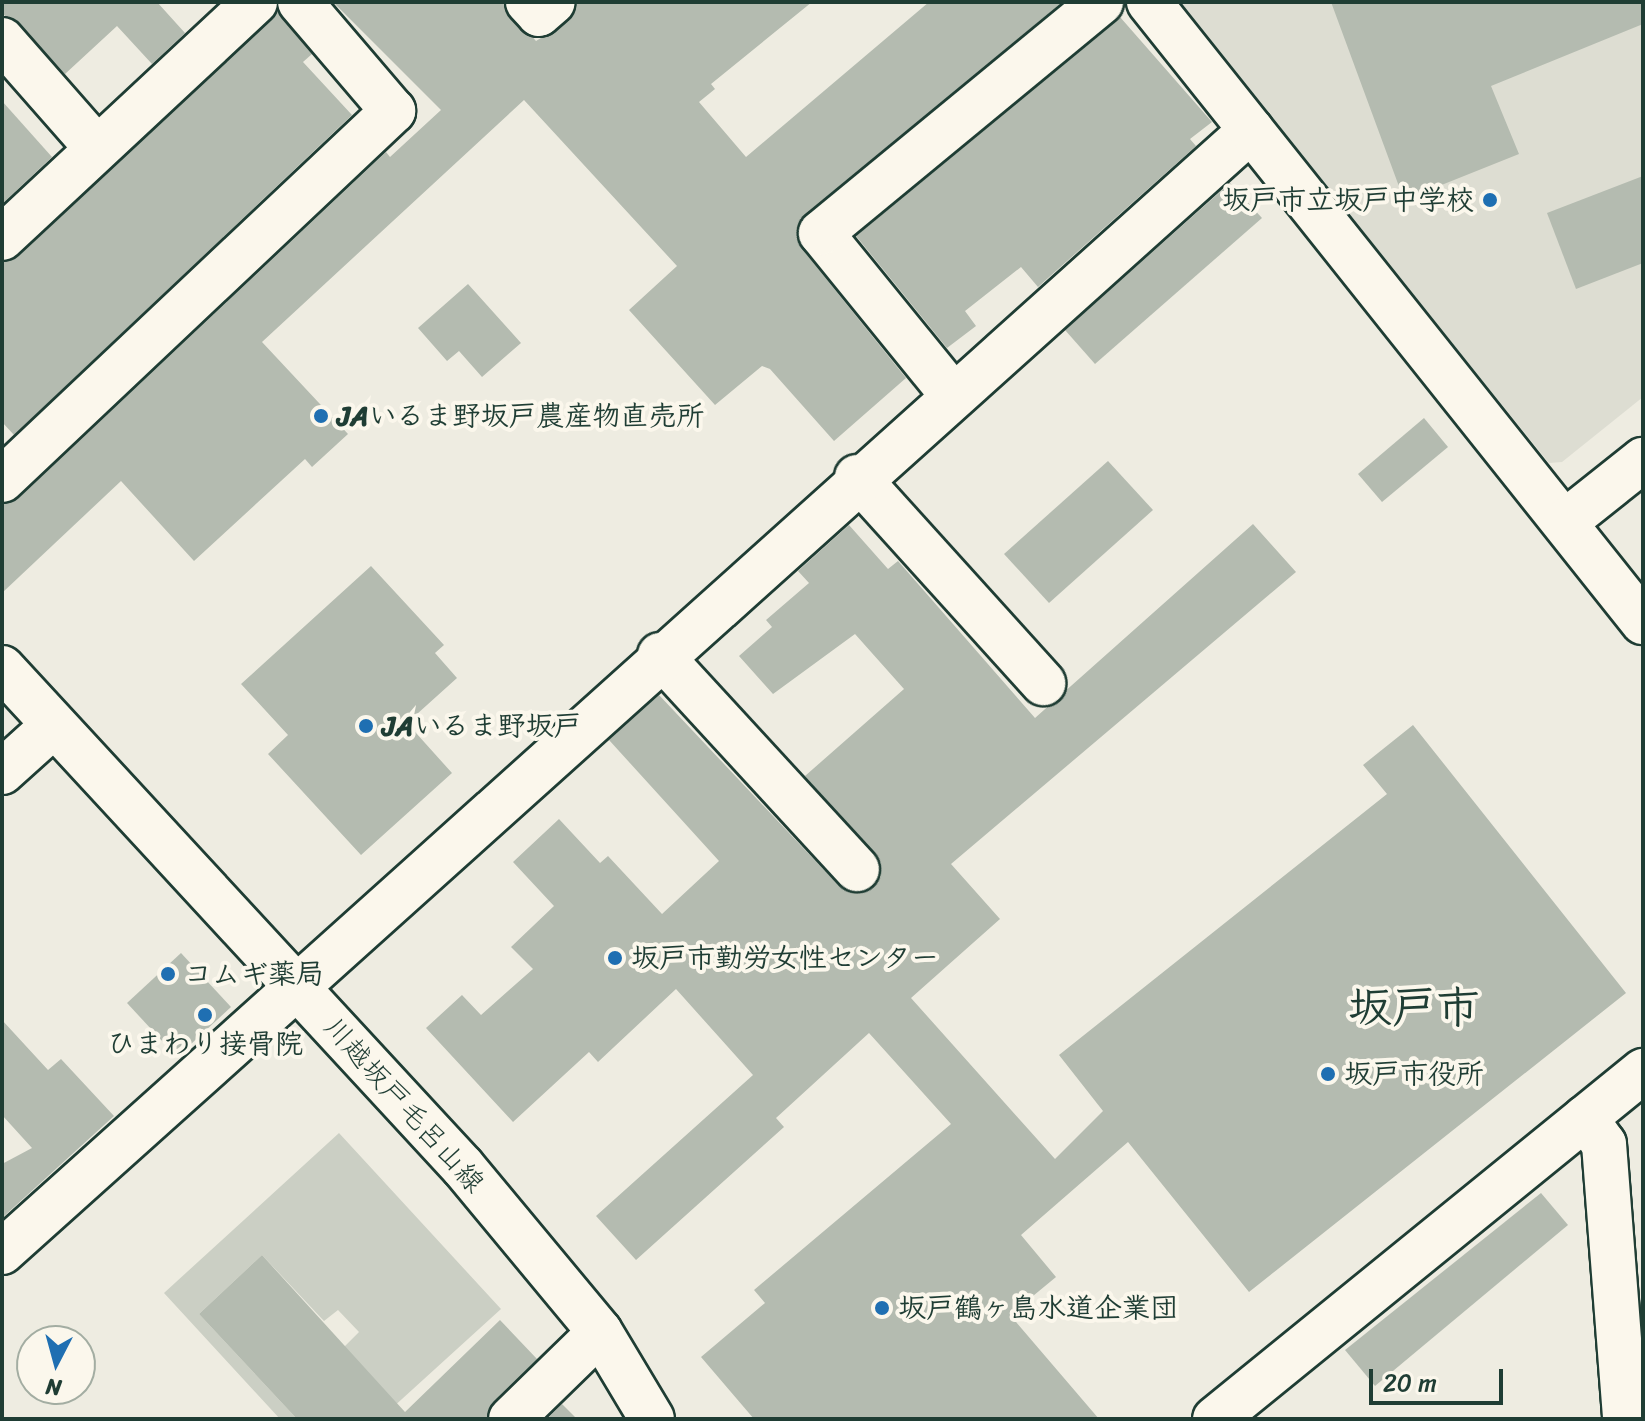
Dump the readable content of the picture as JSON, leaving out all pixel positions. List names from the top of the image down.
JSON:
{
  "streets": {
    "street": ["川越坂戸毛呂山線"]
  },
  "districts": ["坂戸市"],
  "places": [
    "坂戸市立坂戸中学校",
    "JAいるま野坂戸農産物直売所",
    "JAいるま野坂戸",
    "坂戸市勤労女性センター",
    "コムギ薬局",
    "ひまわり接骨院",
    "坂戸市役所",
    "坂戸鶴ヶ島水道企業団"
  ],
  "scale_bar": "20 m",
  "north": "bottom"
}
